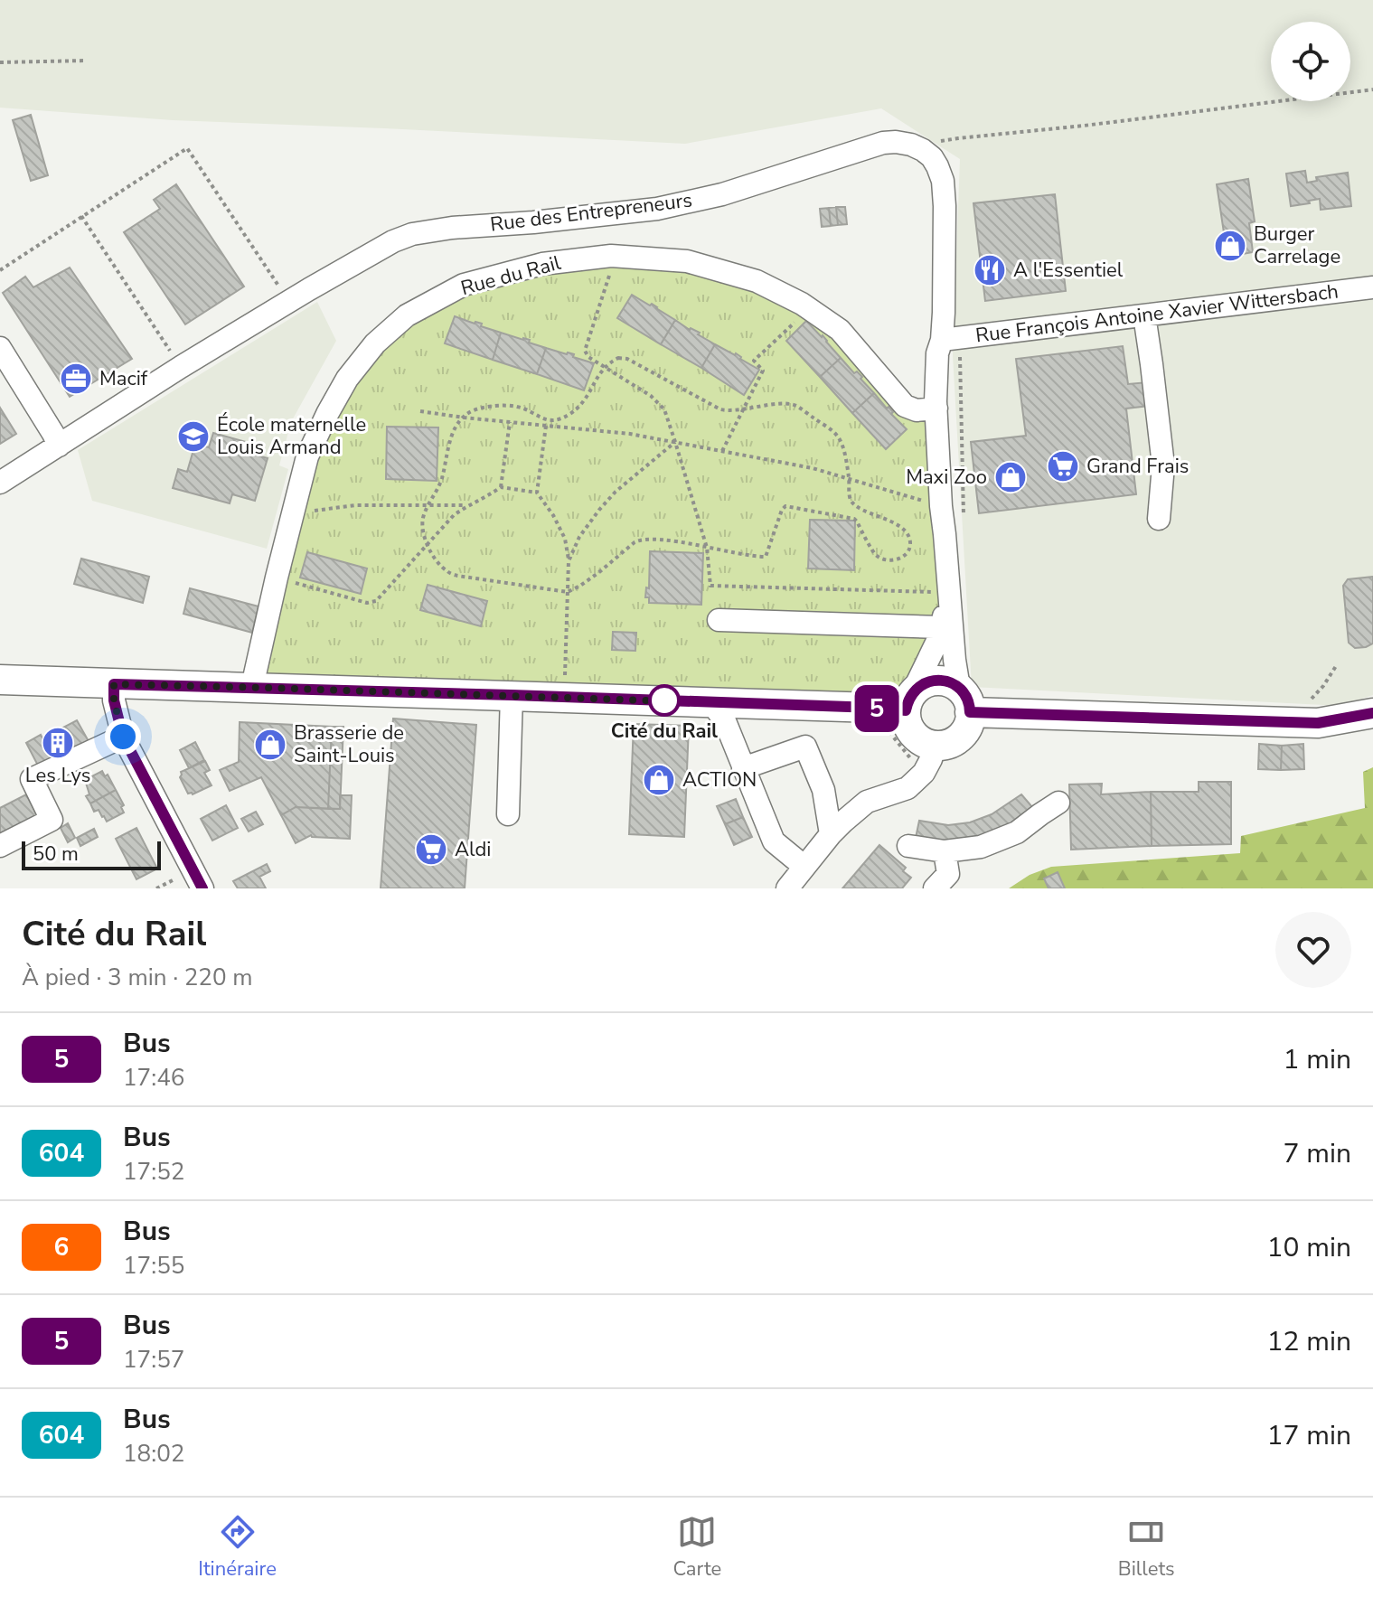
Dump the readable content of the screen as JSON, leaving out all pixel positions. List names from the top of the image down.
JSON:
{
  "streets": {
    "street": ["Rue des Entrepreneurs", "Rue du Rail", "Rue François Antoine Xavier Wittersbach"]
  },
  "crossings": [
    ["Rue des Entrepreneurs", "Rue du Rail"],
    ["Rue des Entrepreneurs", "Rue François Antoine Xavier Wittersbach"]
  ],
  "places": {
    "shop": [
      "Burger Carrelage",
      "Maxi Zoo",
      "Brasserie de Saint-Louis",
      "ACTION"
    ],
    "restaurant": ["A l'Essentiel"],
    "office": ["Macif"],
    "school or university": ["École maternelle Louis Armand"],
    "supermarket": ["Grand Frais", "Aldi"],
    "other": ["Cité du Rail"],
    "building": ["Les Lys"]
  },
  "lines": ["bus line 5"],
  "scale_bar": "50 m",
  "page": {
    "on_map": "5",
    "scale": "50 m",
    "heading": ["Cité du Rail", "À pied · 3 min · 220 m"],
    "list": [
      {
        "mark": "5",
        "name": "Bus",
        "note": "17:46",
        "value": "1 min"
      },
      {
        "mark": "604",
        "name": "Bus",
        "note": "17:52",
        "value": "7 min"
      },
      {
        "mark": "6",
        "name": "Bus",
        "note": "17:55",
        "value": "10 min"
      },
      {
        "mark": "5",
        "name": "Bus",
        "note": "17:57",
        "value": "12 min"
      },
      {
        "mark": "604",
        "name": "Bus",
        "note": "18:02",
        "value": "17 min"
      }
    ],
    "tabs": ["Itinéraire", "Carte", "Billets"]
  }
}
